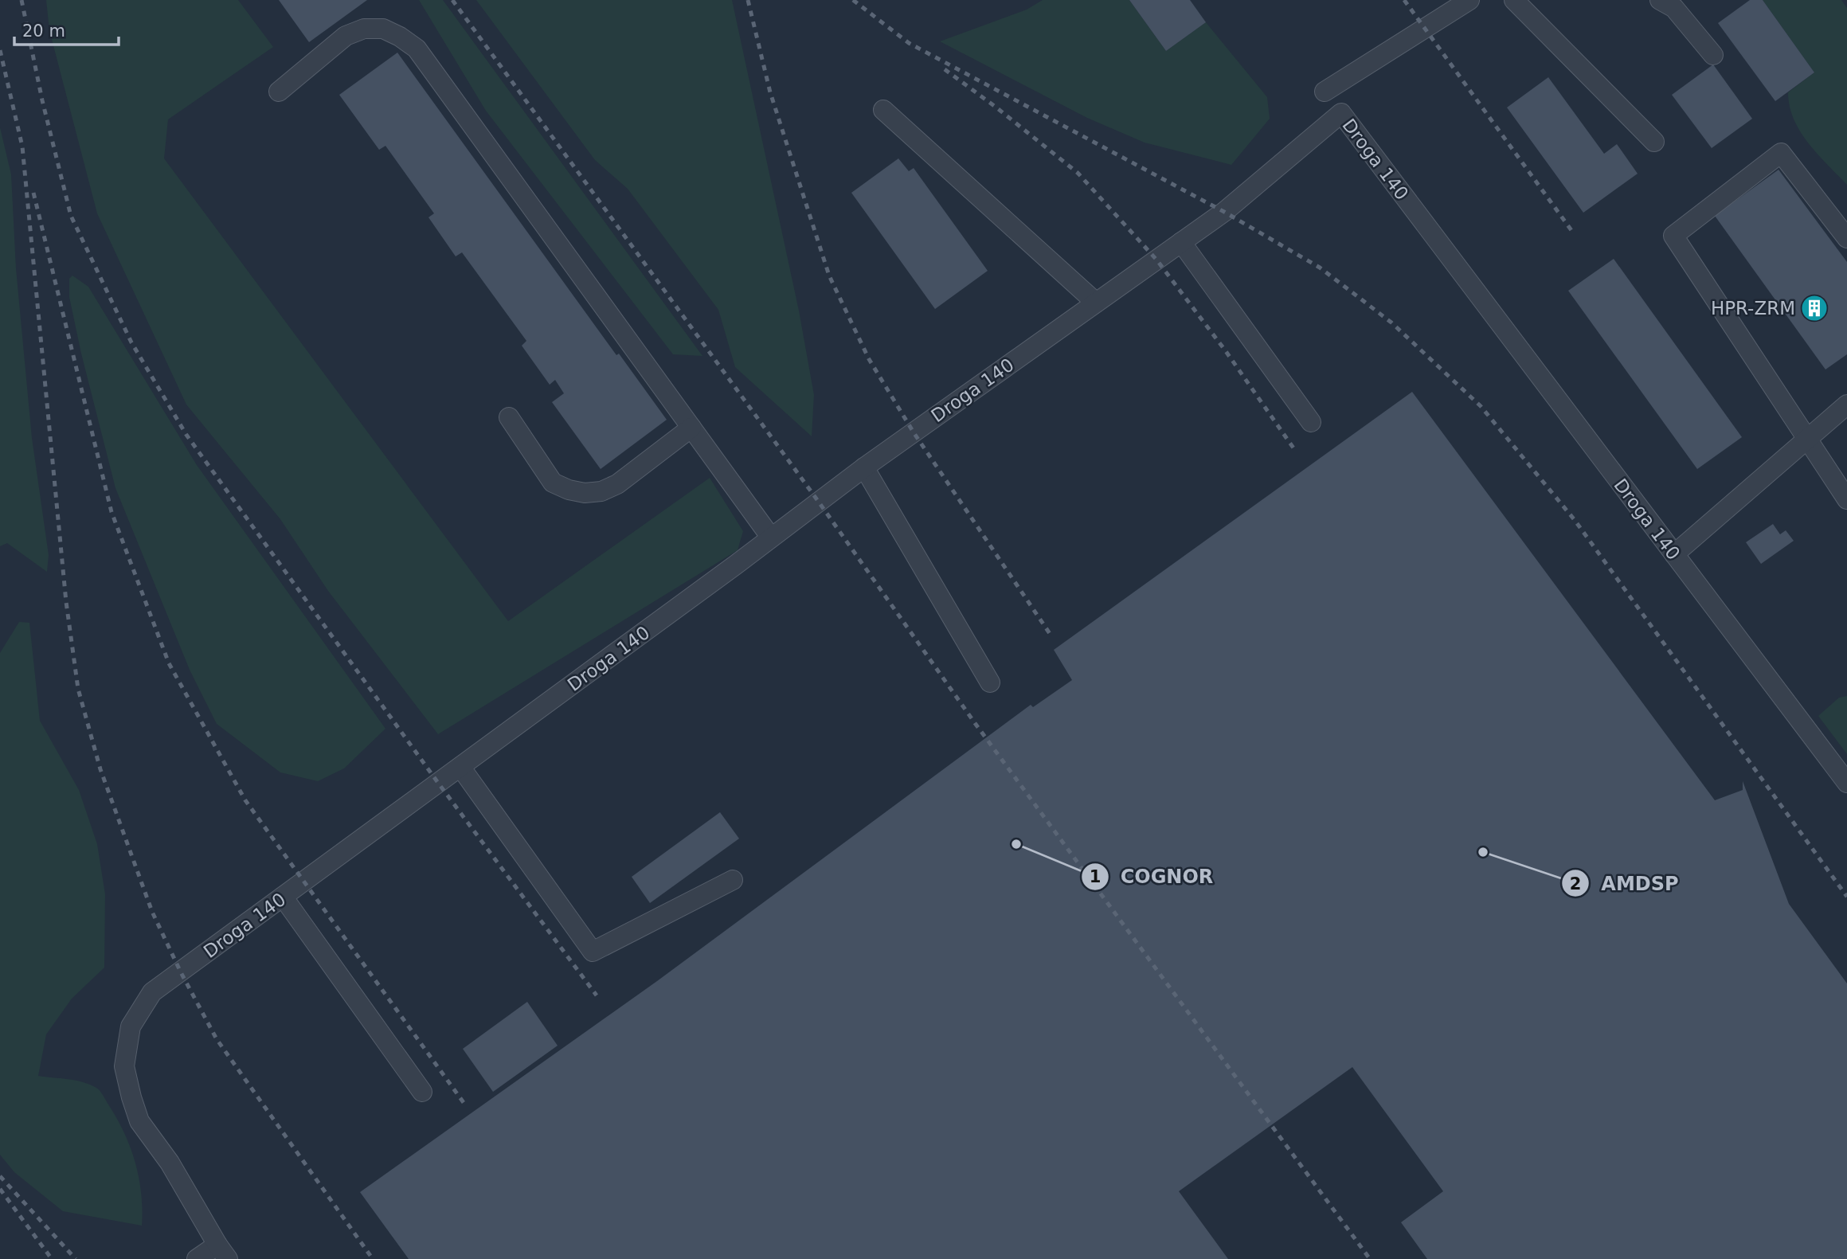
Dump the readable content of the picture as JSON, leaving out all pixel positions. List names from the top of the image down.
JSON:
{
  "streets": {
    "lane": ["Droga 140"]
  },
  "places": {
    "building": ["HPR-ZRM"],
    "other": ["COGNOR", "AMDSP"]
  },
  "scale_bar": "20 m"
}
